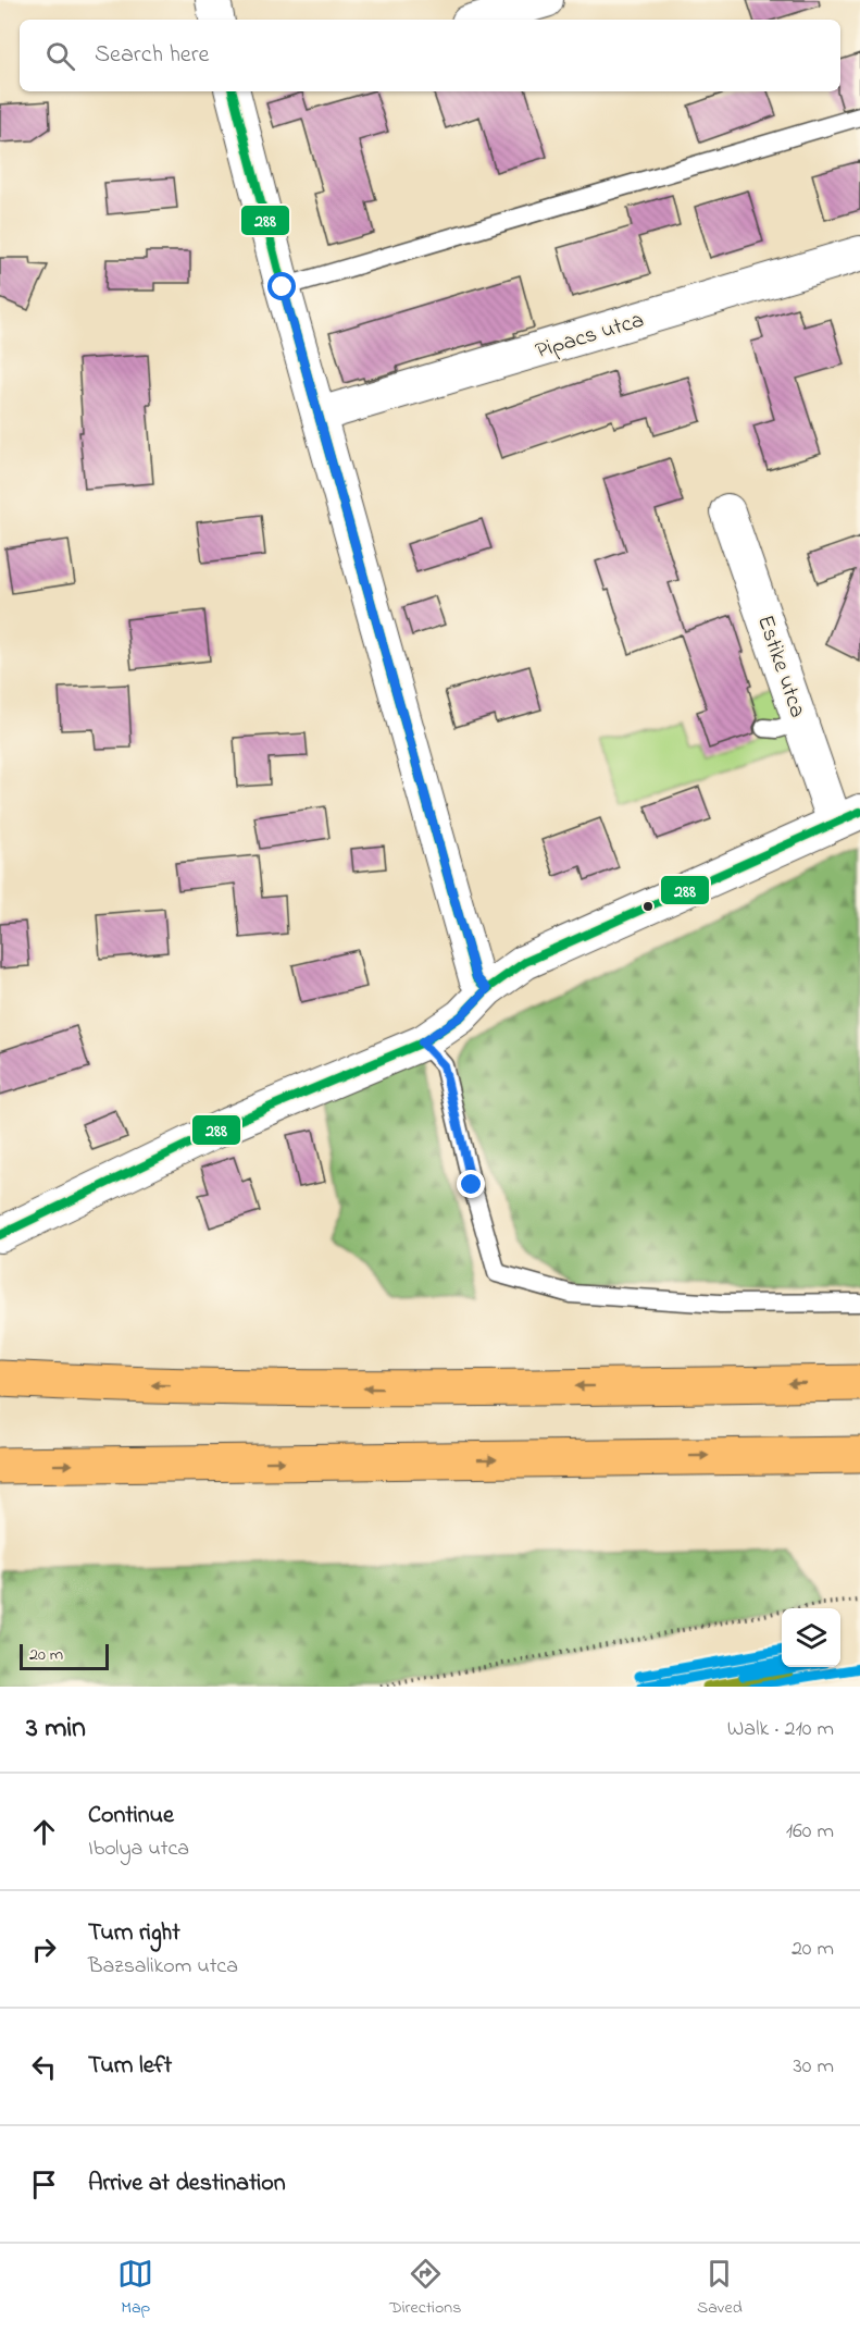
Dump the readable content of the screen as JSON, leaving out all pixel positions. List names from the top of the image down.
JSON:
{
  "streets": {
    "street": ["Pipacs utca", "Estike utca"]
  },
  "lines": ["transit line 288"],
  "scale_bar": "20 m",
  "page": {
    "search": "Search here",
    "scale": "20 m",
    "heading": ["3 min", "Walk · 210 m"],
    "list": [
      ["Continue", "Ibolya utca", "160 m"],
      ["Turn right", "Bazsalikom utca", "20 m"],
      ["Turn left", "30 m"],
      "Arrive at destination"
    ],
    "nav": ["Map", "Directions", "Saved"]
  }
}
